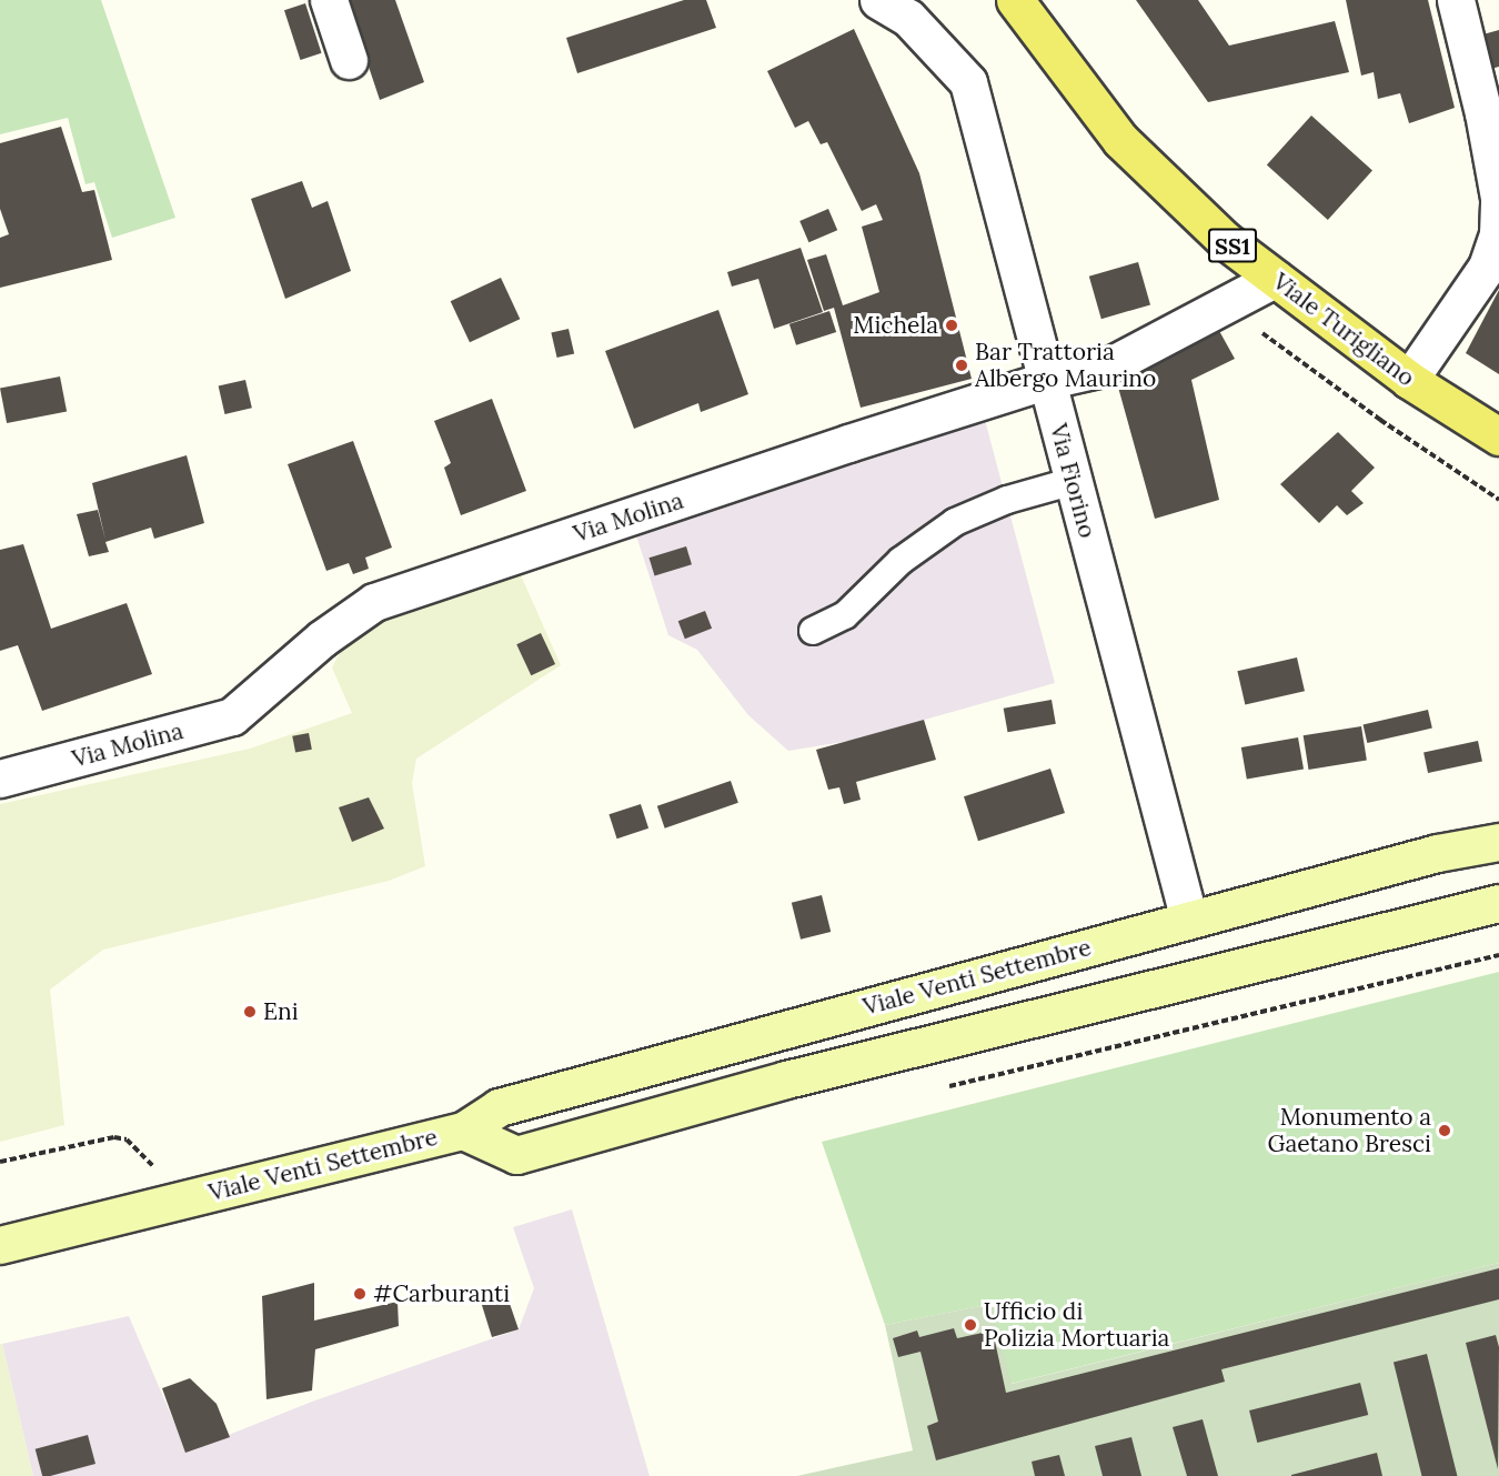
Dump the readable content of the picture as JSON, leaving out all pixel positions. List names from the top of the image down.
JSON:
{
  "streets": {
    "main road": ["SS1", "Viale Turigliano", "Viale Venti Settembre"],
    "street": ["Via Fiorino", "Via Molina"]
  },
  "crossings": [
    ["Viale Turigliano", "Via Molina"],
    ["Via Fiorino", "Via Molina"],
    ["Via Fiorino", "Viale Venti Settembre"]
  ],
  "places": [
    "Michela",
    "Bar Trattoria Albergo Maurino",
    "Eni",
    "Monumento a Gaetano Bresci",
    "#Carburanti",
    "Ufficio di Polizia Mortuaria"
  ]
}
